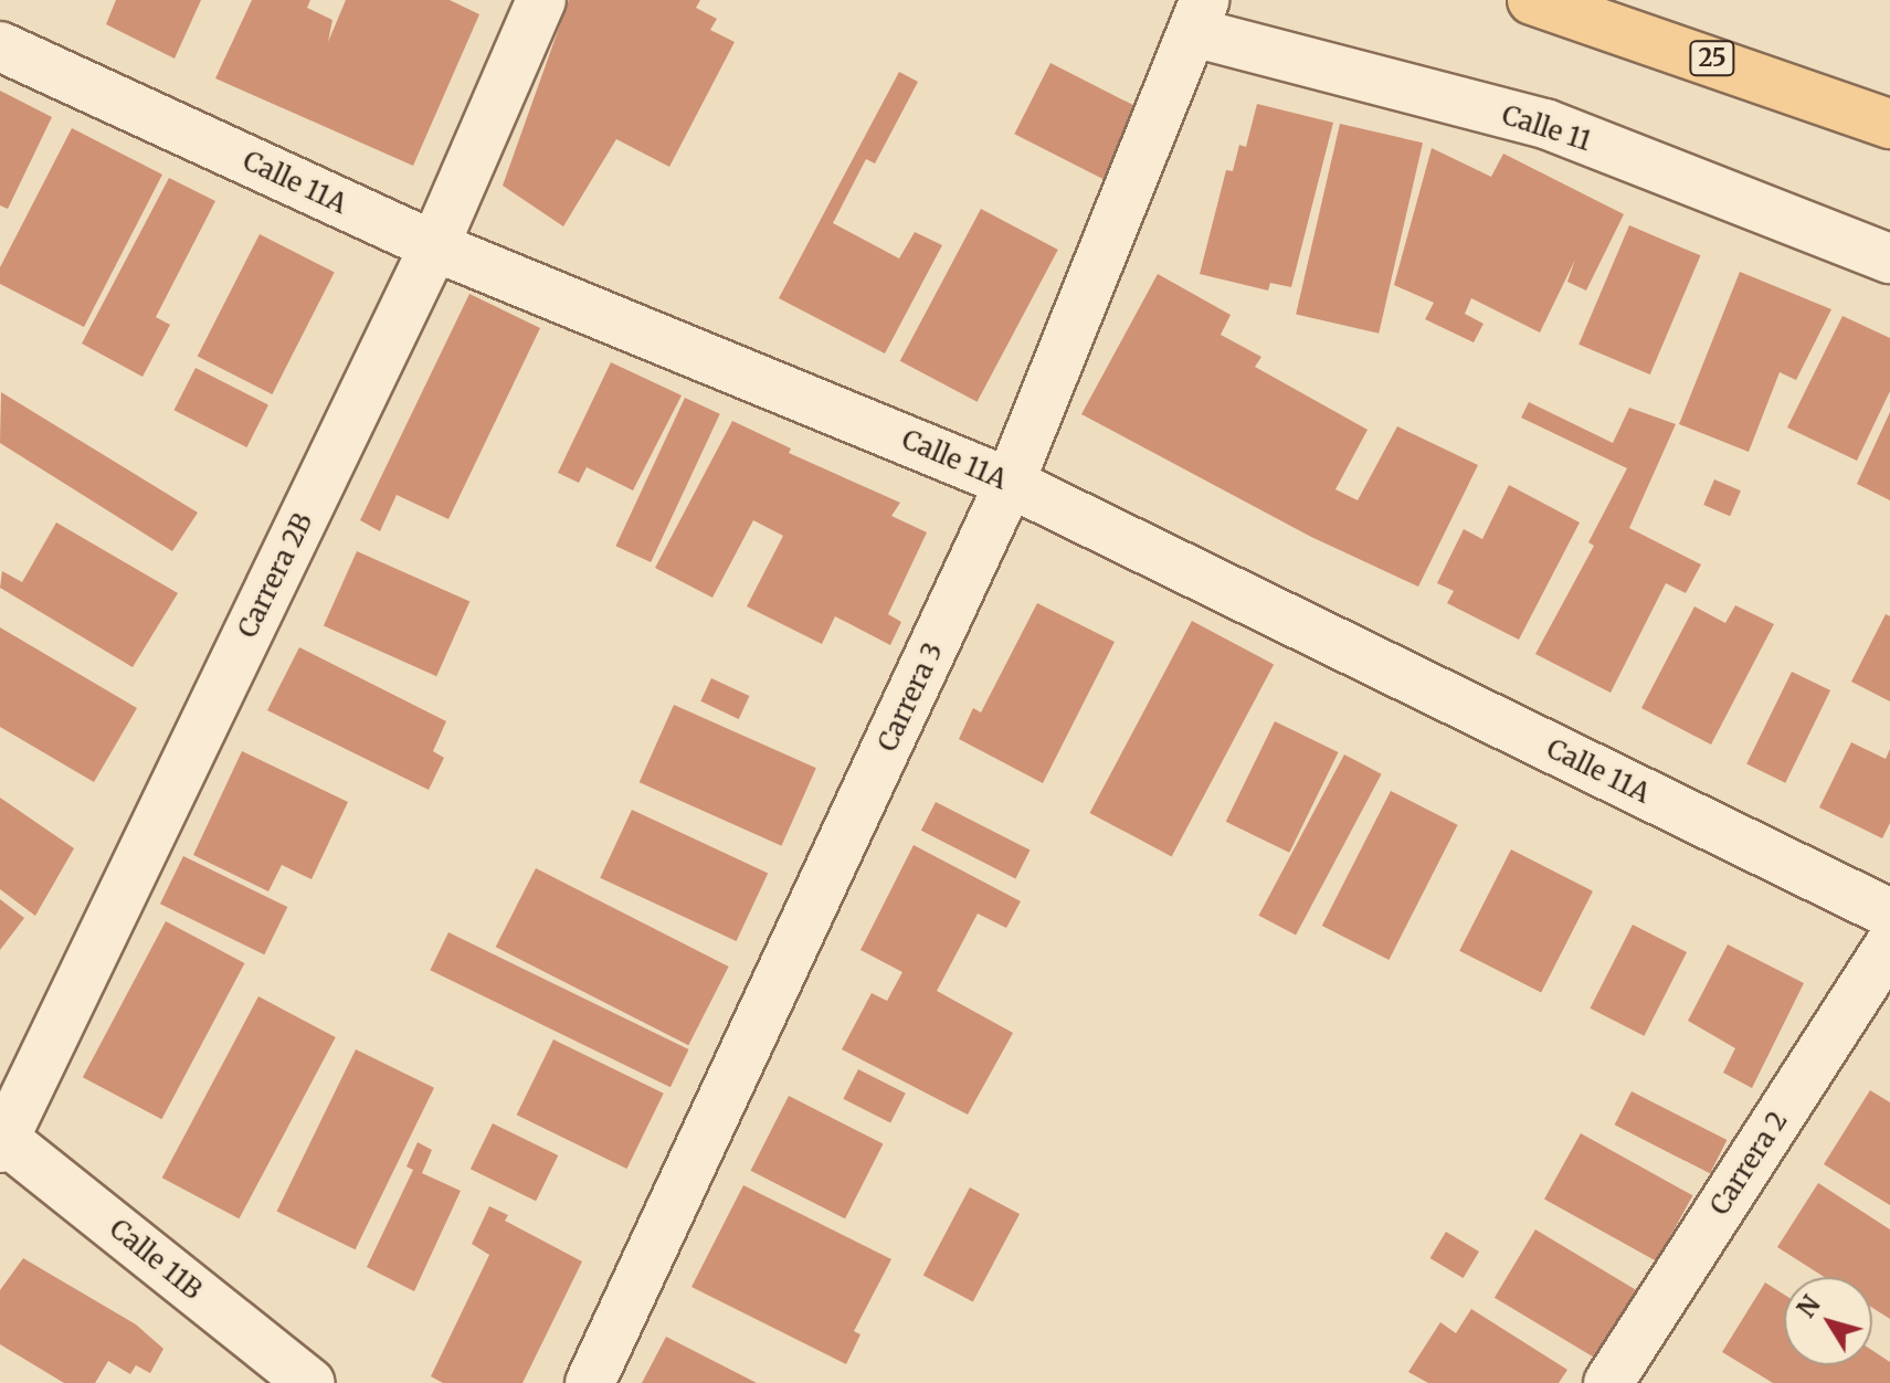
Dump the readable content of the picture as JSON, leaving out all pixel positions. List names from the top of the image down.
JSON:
{
  "streets": {
    "main road": ["25"],
    "street": [
      "Calle 11",
      "Calle 11A",
      "Carrera 2B",
      "Carrera 3",
      "Carrera 2",
      "Calle 11B"
    ]
  },
  "crossings": [
    ["Calle 11", "Carrera 3"],
    ["Calle 11A", "Carrera 2B"],
    ["Calle 11A", "Carrera 3"],
    ["Carrera 2B", "Calle 11B"]
  ],
  "north": "top left"
}
